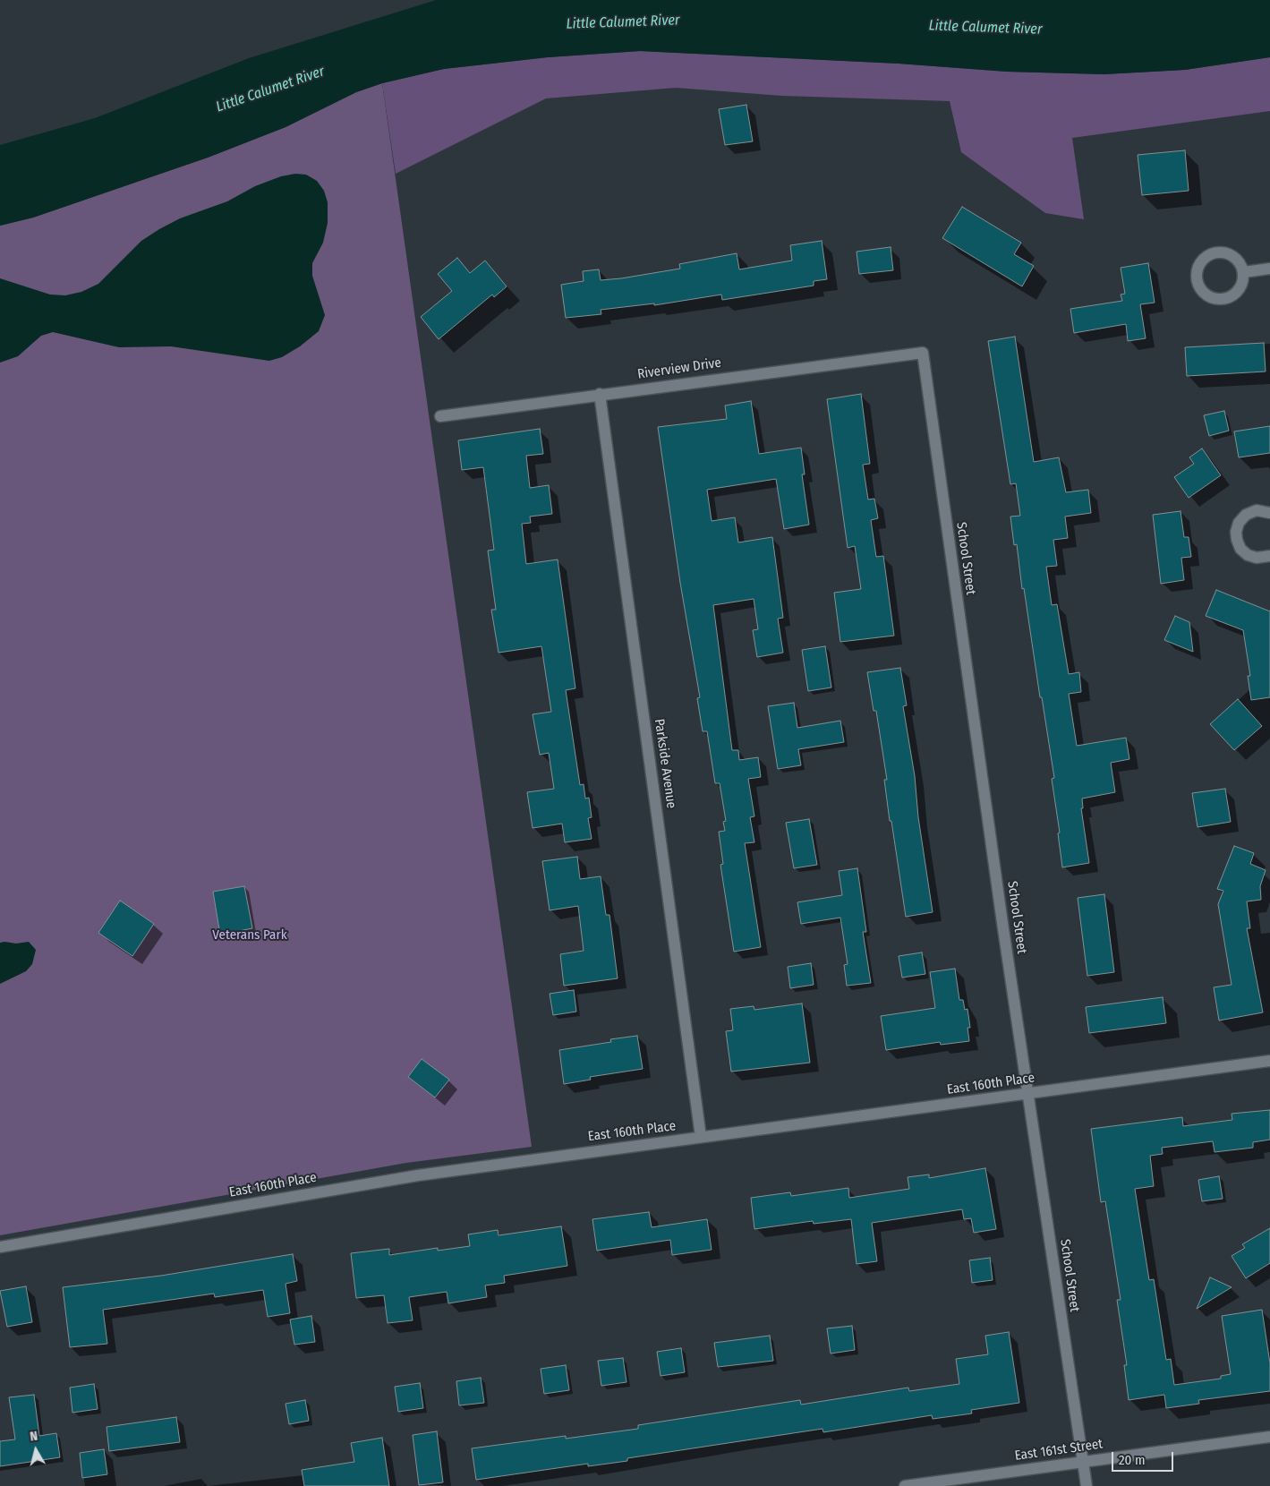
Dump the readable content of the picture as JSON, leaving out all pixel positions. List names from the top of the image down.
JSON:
{
  "streets": {
    "street": [
      "Riverview Drive",
      "School Street",
      "Parkside Avenue",
      "East 160th Place",
      "East 161st Street"
    ]
  },
  "crossings": [
    ["Riverview Drive", "School Street"],
    ["Riverview Drive", "Parkside Avenue"],
    ["School Street", "East 160th Place"],
    ["School Street", "East 161st Street"],
    ["Parkside Avenue", "East 160th Place"]
  ],
  "water": ["Little Calumet River"],
  "parks": ["Veterans Park"],
  "scale_bar": "20 m",
  "north": "top"
}
